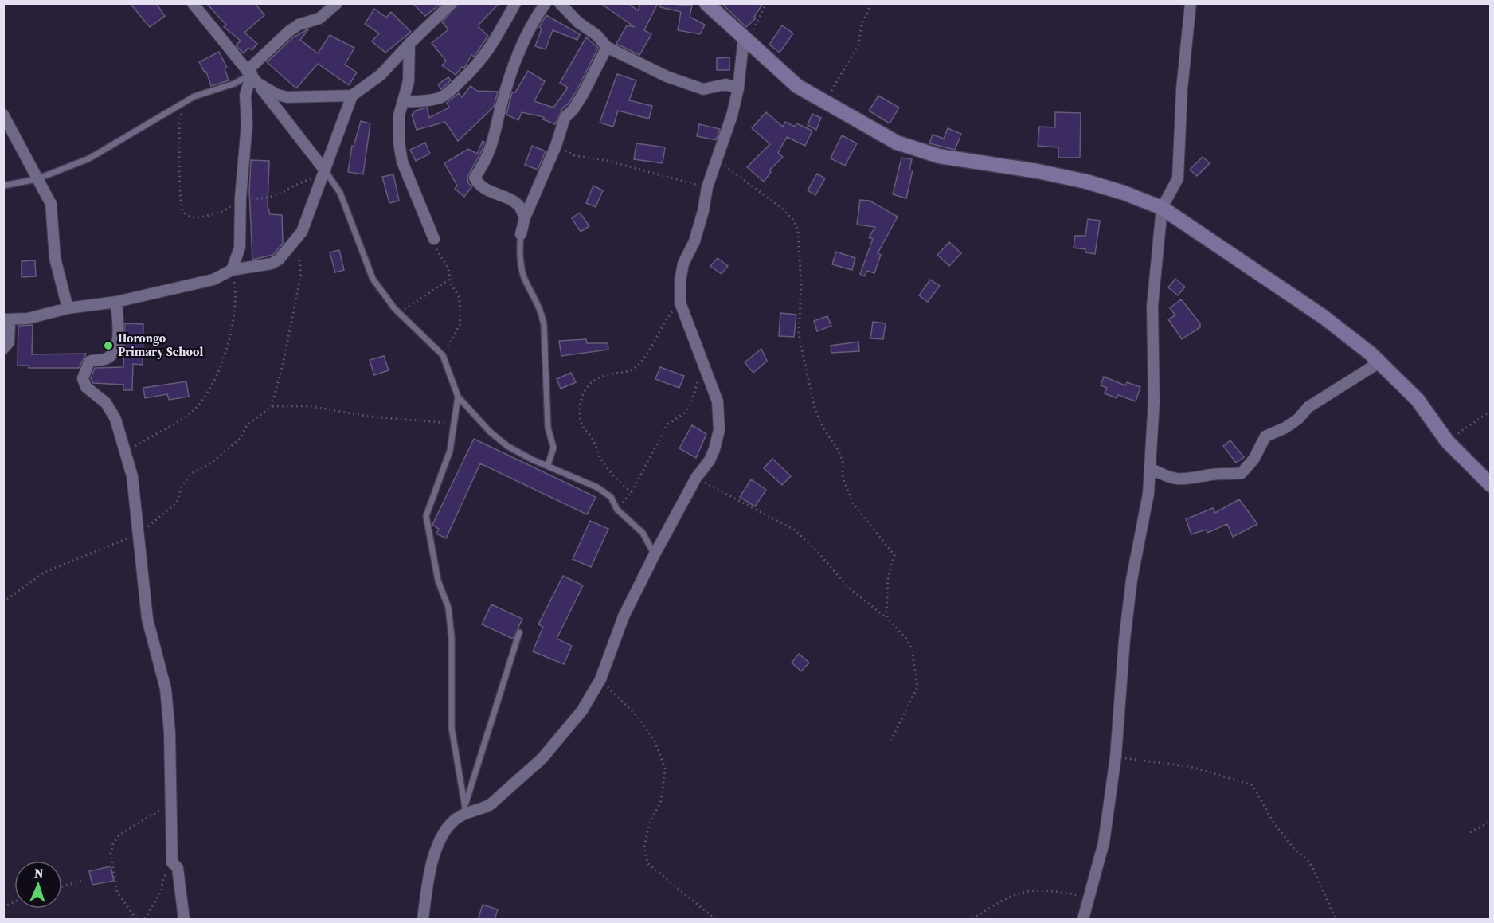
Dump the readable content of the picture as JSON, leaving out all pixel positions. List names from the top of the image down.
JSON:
{
  "places": ["Horongo Primary School"],
  "north": "top"
}
